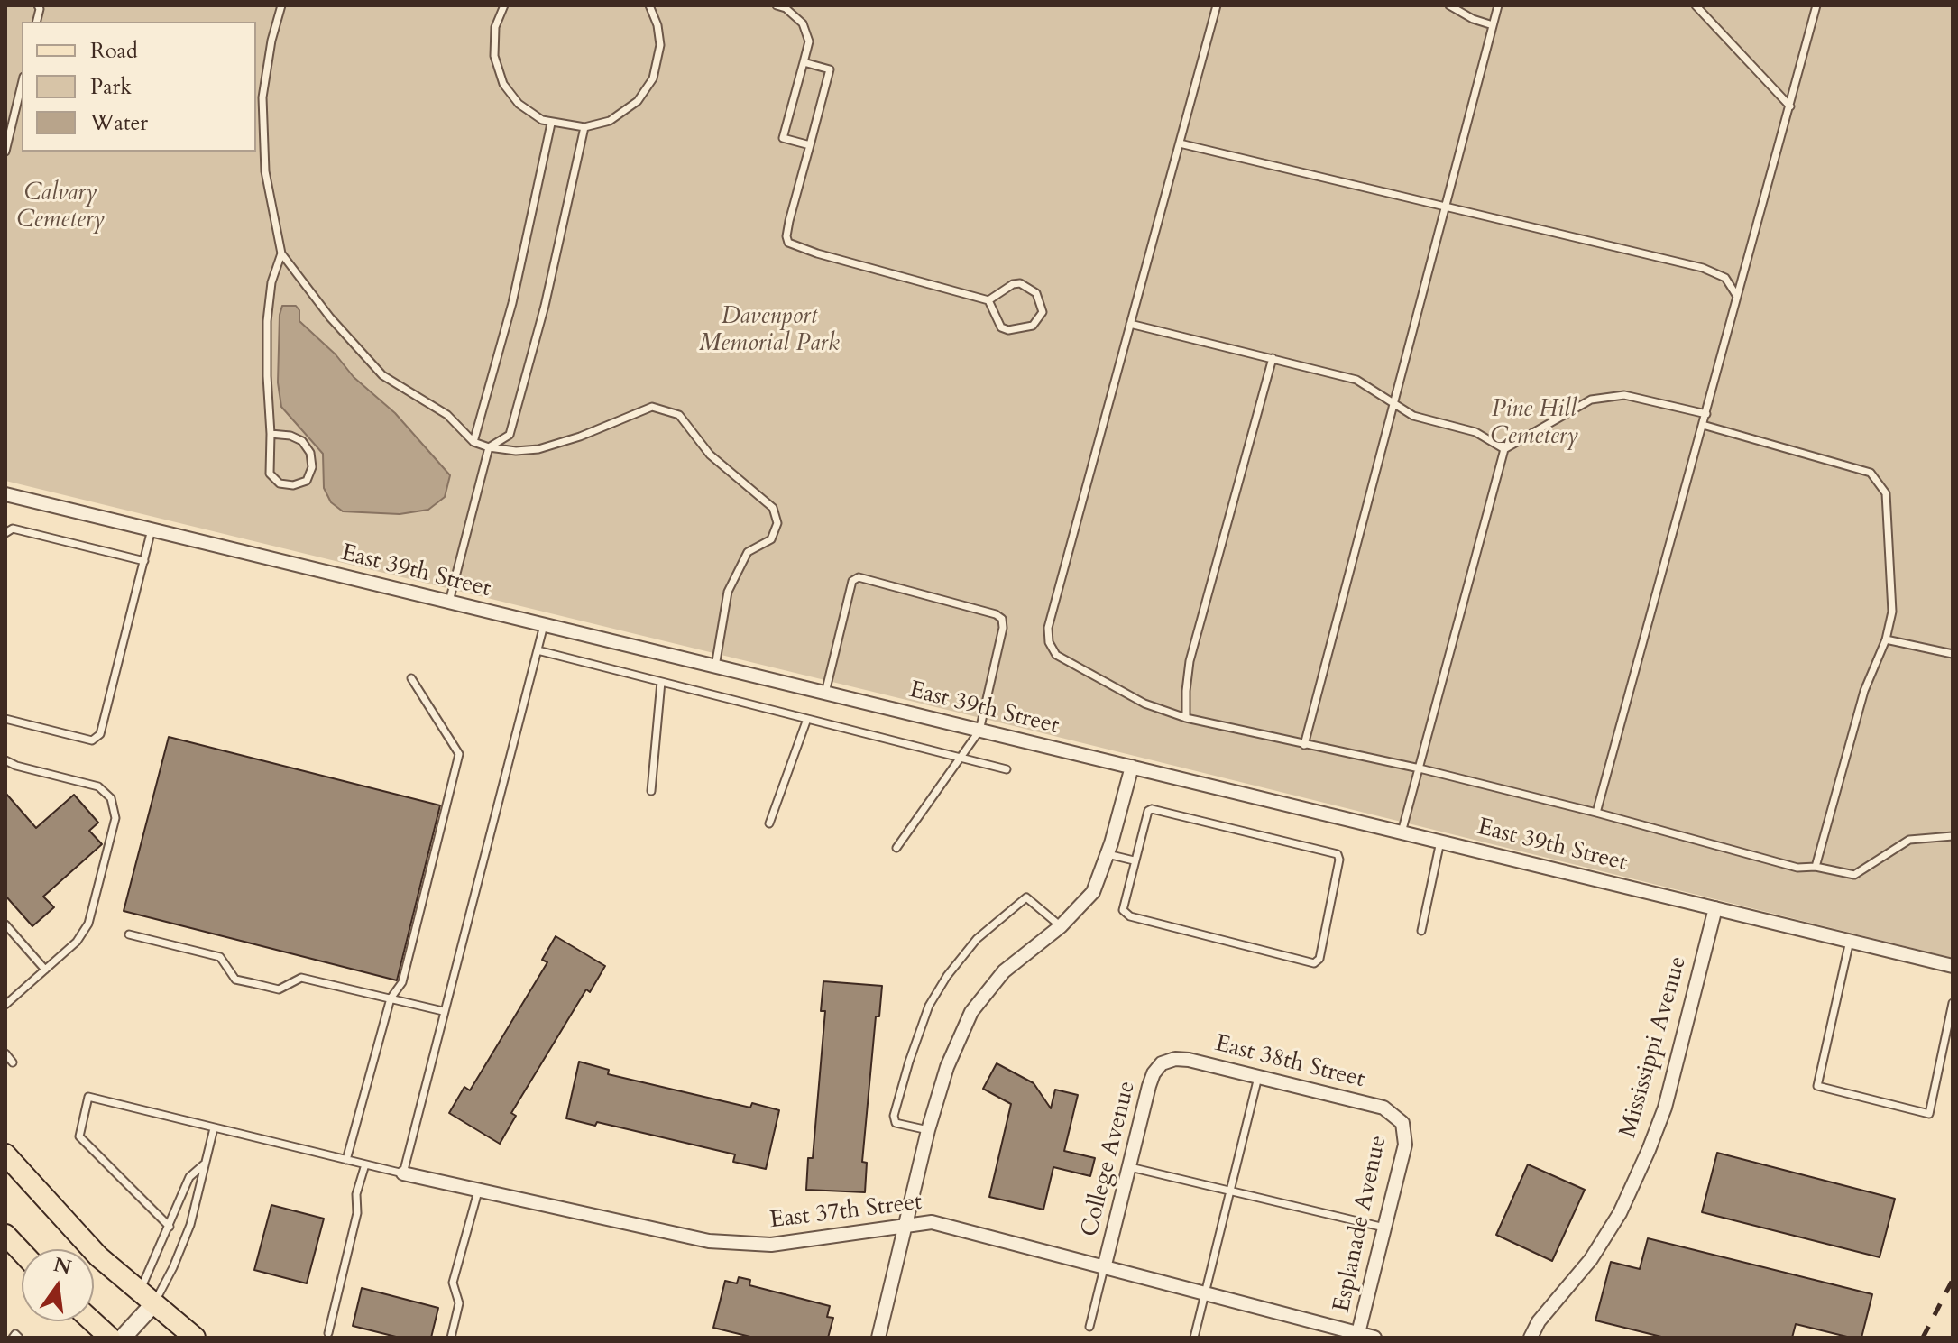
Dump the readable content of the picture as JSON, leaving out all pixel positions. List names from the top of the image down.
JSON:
{
  "streets": {
    "street": [
      "East 39th Street",
      "Mississippi Avenue",
      "East 38th Street",
      "College Avenue",
      "East 37th Street",
      "Esplanade Avenue"
    ]
  },
  "crossings": [
    ["East 39th Street", "Mississippi Avenue"],
    ["East 38th Street", "College Avenue"],
    ["East 38th Street", "Esplanade Avenue"],
    ["College Avenue", "East 37th Street"],
    ["East 37th Street", "Esplanade Avenue"]
  ],
  "parks": ["Calvary Cemetery", "Davenport Memorial Park", "Pine Hill Cemetery"],
  "legend": ["Road", "Park", "Water"],
  "north": "top"
}
